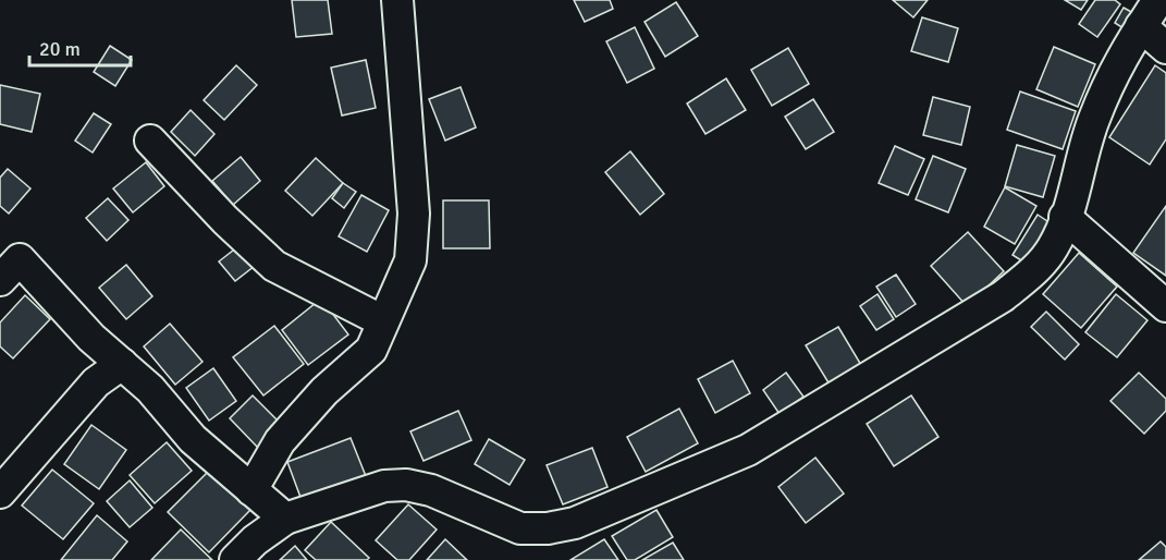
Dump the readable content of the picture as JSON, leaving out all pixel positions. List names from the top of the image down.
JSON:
{
  "scale_bar": "20 m"
}
